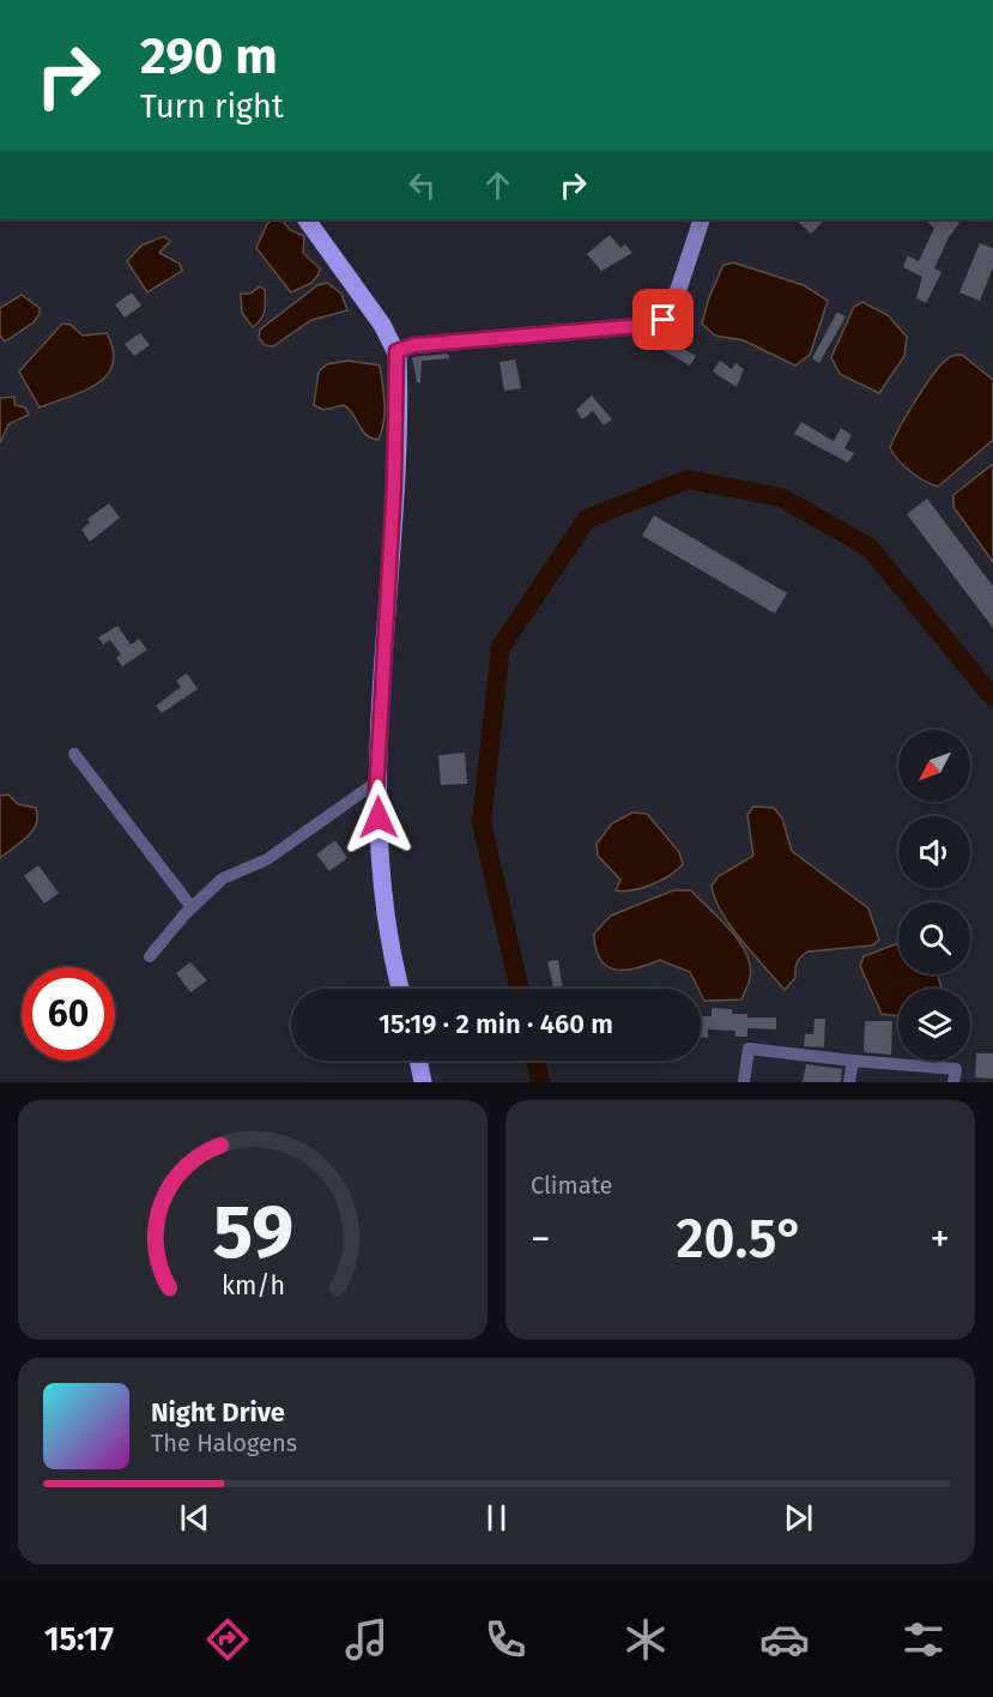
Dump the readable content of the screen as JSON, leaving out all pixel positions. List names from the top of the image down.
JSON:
{
  "north": "bottom left",
  "page": {
    "turn": ["290 m", "Turn right"],
    "limit": "60",
    "trip": "15:19 · 2 min · 460 m",
    "tile": "Climate",
    "heat": ["−", "20.5°", "+"],
    "song": ["Night Drive", "The Halogens"],
    "tabs": "15:17",
    "gauge": ["59", "km/h"]
  }
}
